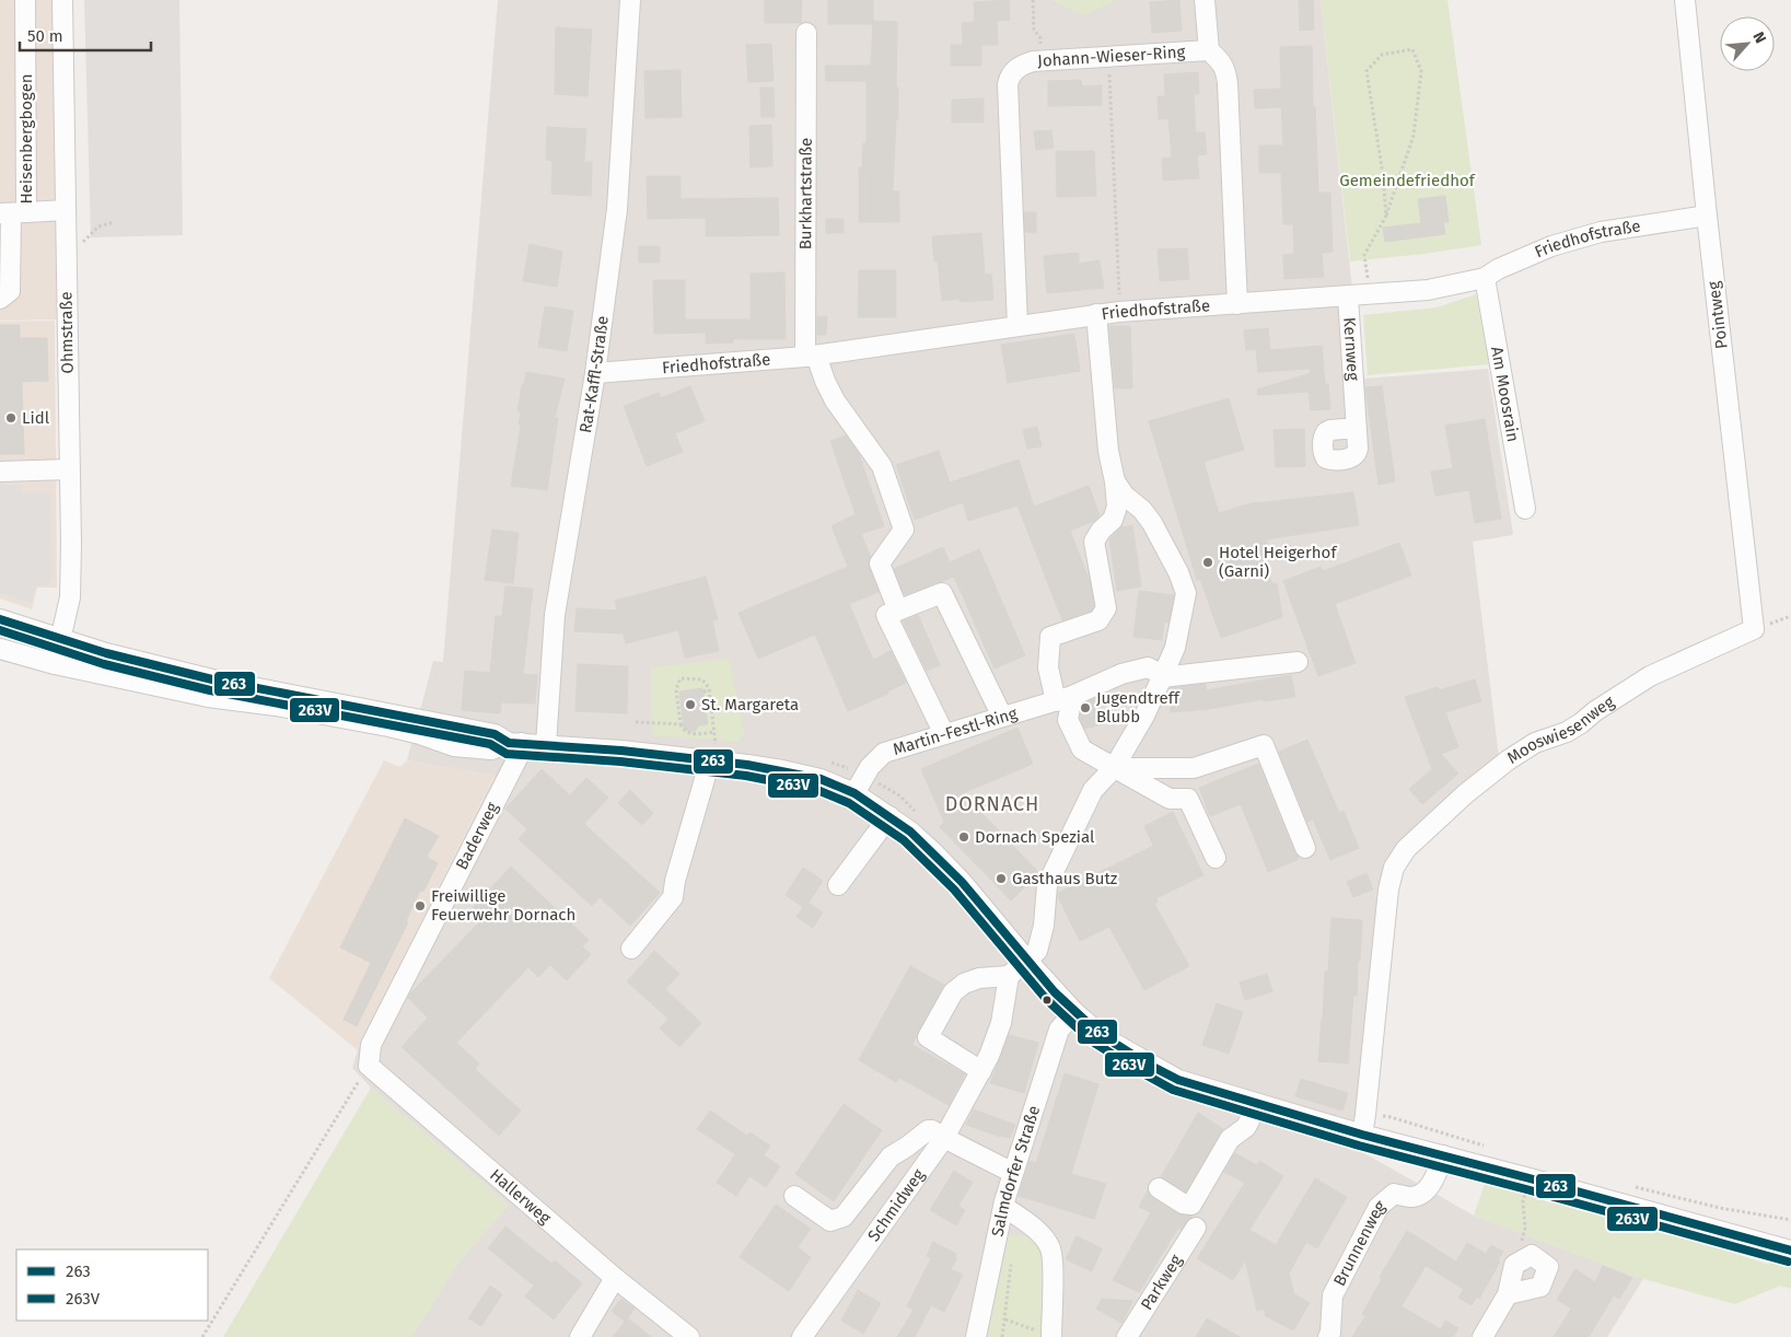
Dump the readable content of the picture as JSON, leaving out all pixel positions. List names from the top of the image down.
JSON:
{
  "streets": {
    "street": [
      "Johann-Wieser-Ring",
      "Heisenbergbogen",
      "Burkhartstraße",
      "Friedhofstraße",
      "Pointweg",
      "Ohmstraße",
      "Kernweg",
      "Rat-Kaffl-Straße",
      "Am Moosrain",
      "Mooswiesenweg",
      "Martin-Festl-Ring",
      "Baderweg",
      "Salmdorfer Straße",
      "Hallerweg",
      "Schmidweg",
      "Brunnenweg",
      "Parkweg"
    ]
  },
  "crossings": [
    ["Johann-Wieser-Ring", "Friedhofstraße"],
    ["Heisenbergbogen", "Ohmstraße"],
    ["Burkhartstraße", "Friedhofstraße"],
    ["Friedhofstraße", "Pointweg"],
    ["Friedhofstraße", "Kernweg"],
    ["Friedhofstraße", "Rat-Kaffl-Straße"],
    ["Friedhofstraße", "Am Moosrain"],
    ["Pointweg", "Mooswiesenweg"],
    ["Baderweg", "Hallerweg"]
  ],
  "districts": ["DORNACH"],
  "parks": ["Gemeindefriedhof"],
  "places": [
    "Lidl",
    "Hotel Heigerhof (Garni)",
    "St. Margareta",
    "Jugendtreff Blubb",
    "Dornach Spezial",
    "Gasthaus Butz",
    "Freiwillige Feuerwehr Dornach"
  ],
  "lines": ["transit line 263", "transit line 263V"],
  "legend": ["263", "263V"],
  "scale_bar": "50 m",
  "north": "top right"
}
